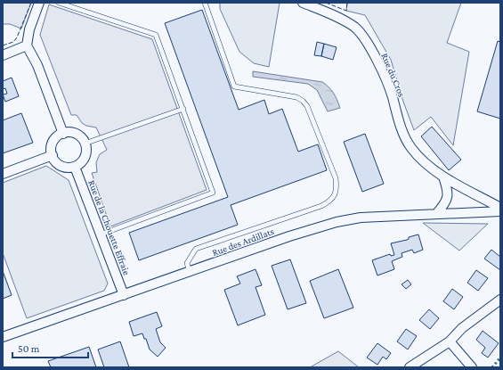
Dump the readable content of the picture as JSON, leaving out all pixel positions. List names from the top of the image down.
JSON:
{
  "streets": {
    "street": ["Rue du Cros", "Rue de la Chouette Effraie", "Rue des Ardillats"]
  },
  "crossings": [
    ["Rue de la Chouette Effraie", "Rue des Ardillats"]
  ],
  "scale_bar": "50 m"
}
